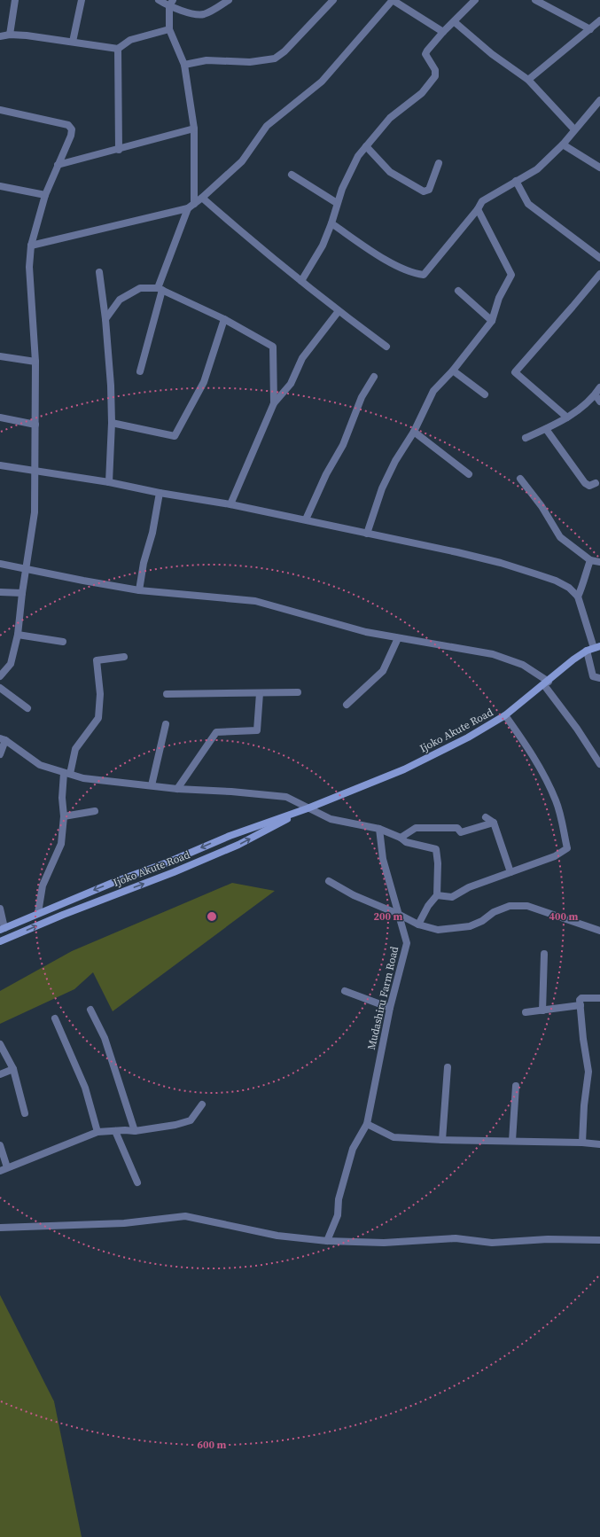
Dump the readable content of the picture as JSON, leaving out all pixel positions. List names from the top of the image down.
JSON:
{
  "streets": {
    "main road": ["Ijoko Akute Road"],
    "street": ["Mudashiru Farm Road"]
  },
  "rings": ["200 m", "400 m", "600 m"]
}
